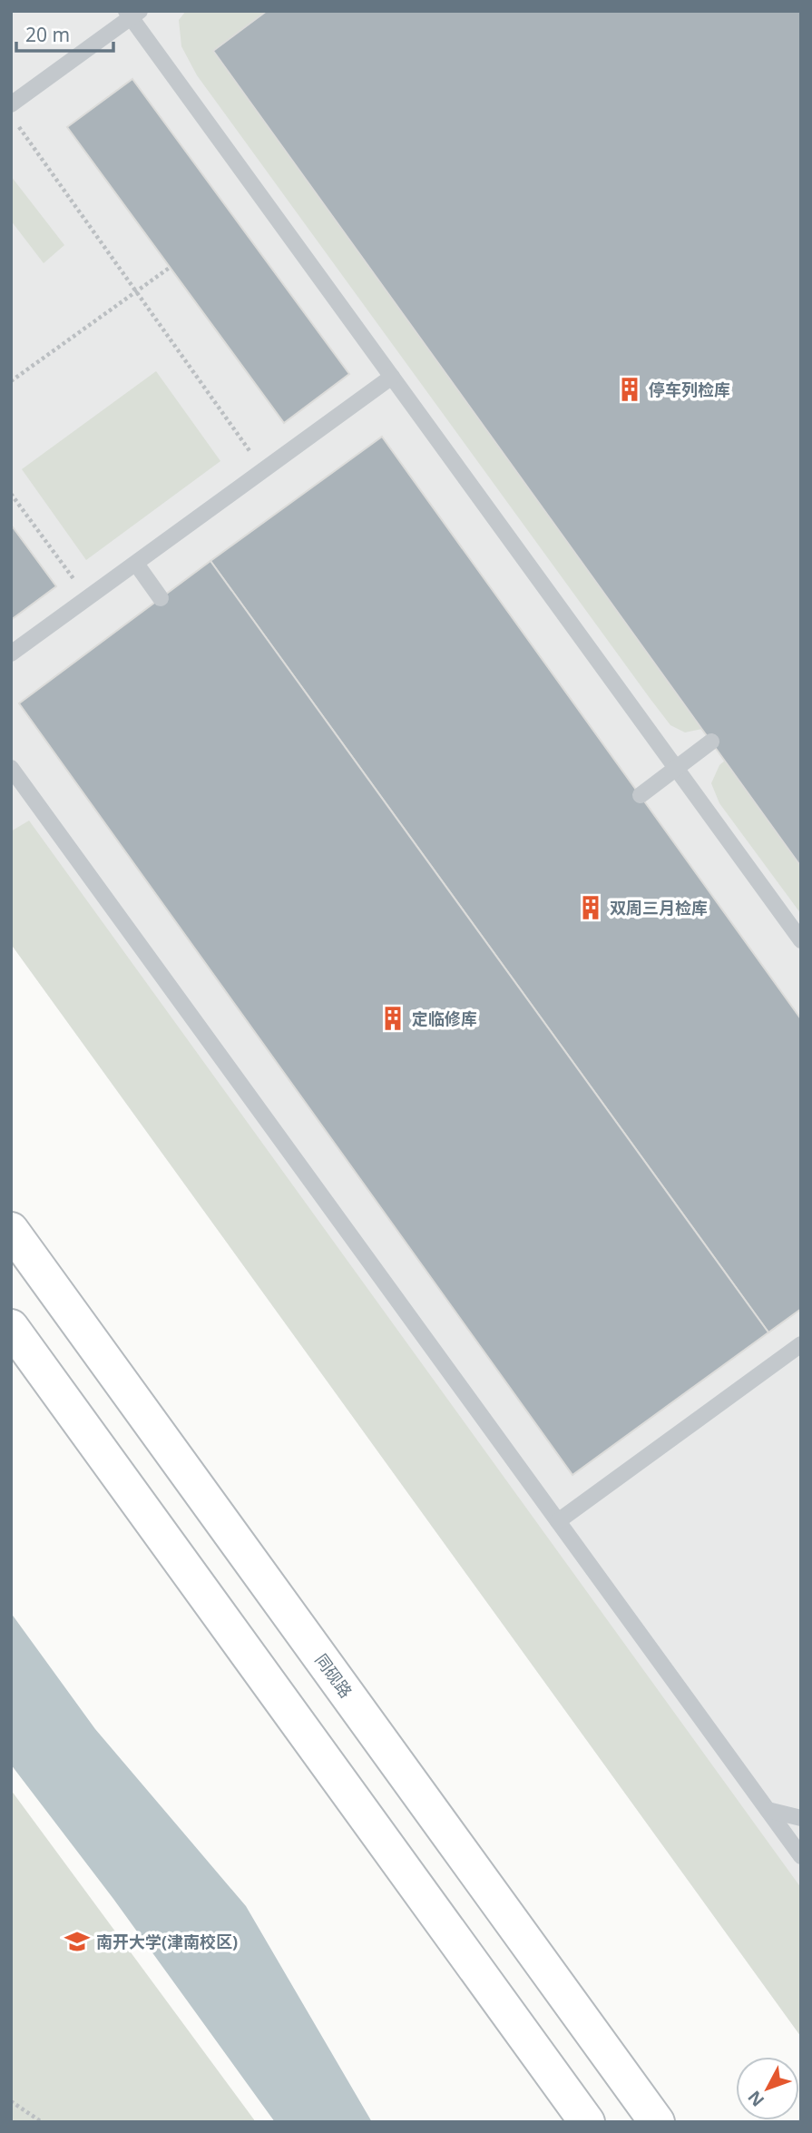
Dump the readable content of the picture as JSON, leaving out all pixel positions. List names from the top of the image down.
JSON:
{
  "streets": {
    "main road": ["同砚路"]
  },
  "places": {
    "building": ["停车列检库", "双周三月检库", "定临修库"],
    "school or university": ["南开大学(津南校区)"]
  },
  "scale_bar": "20 m",
  "north": "bottom left"
}
